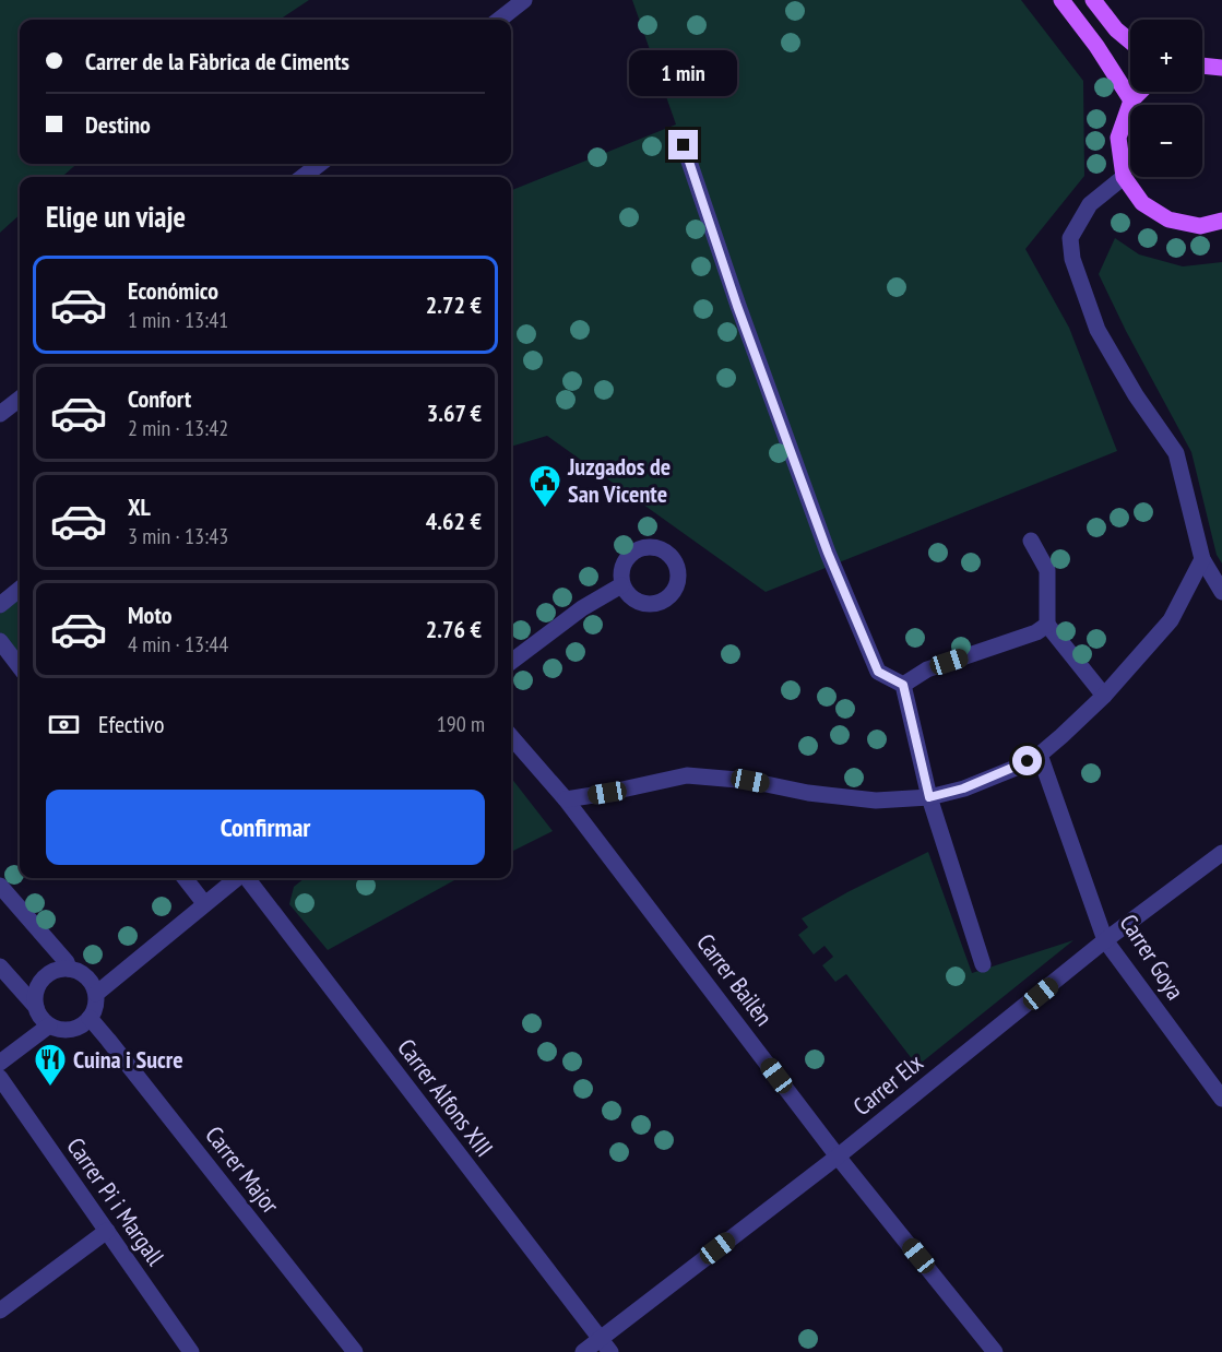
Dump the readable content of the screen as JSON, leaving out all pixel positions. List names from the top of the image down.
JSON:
{
  "streets": {
    "street": [
      "Carrer Goya",
      "Carrer Bailèn",
      "Carrer Elx",
      "Carrer Alfons XIII",
      "Carrer Major",
      "Carrer Pi i Margall"
    ]
  },
  "crossings": [
    ["Carrer Goya", "Carrer Elx"],
    ["Carrer Bailèn", "Carrer Elx"],
    ["Carrer Elx", "Carrer Alfons XIII"]
  ],
  "places": {
    "public building": ["Juzgados de San Vicente"],
    "restaurant": ["Cuina i Sucre"]
  },
  "page": {
    "map_buttons": ["+", "−"],
    "banner": ["Carrer de la Fàbrica de Ciments", "Destino"],
    "bubble": "1 min",
    "heading": "Elige un viaje",
    "list": [
      {
        "name": "Económico",
        "note": "1 min · 13:41",
        "value": "2.72 €"
      },
      {
        "name": "Confort",
        "note": "2 min · 13:42",
        "value": "3.67 €"
      },
      {
        "name": "XL",
        "note": "3 min · 13:43",
        "value": "4.62 €"
      },
      {
        "name": "Moto",
        "note": "4 min · 13:44",
        "value": "2.76 €"
      }
    ],
    "pay": ["Efectivo", "190 m"],
    "buttons": "Confirmar"
  }
}
